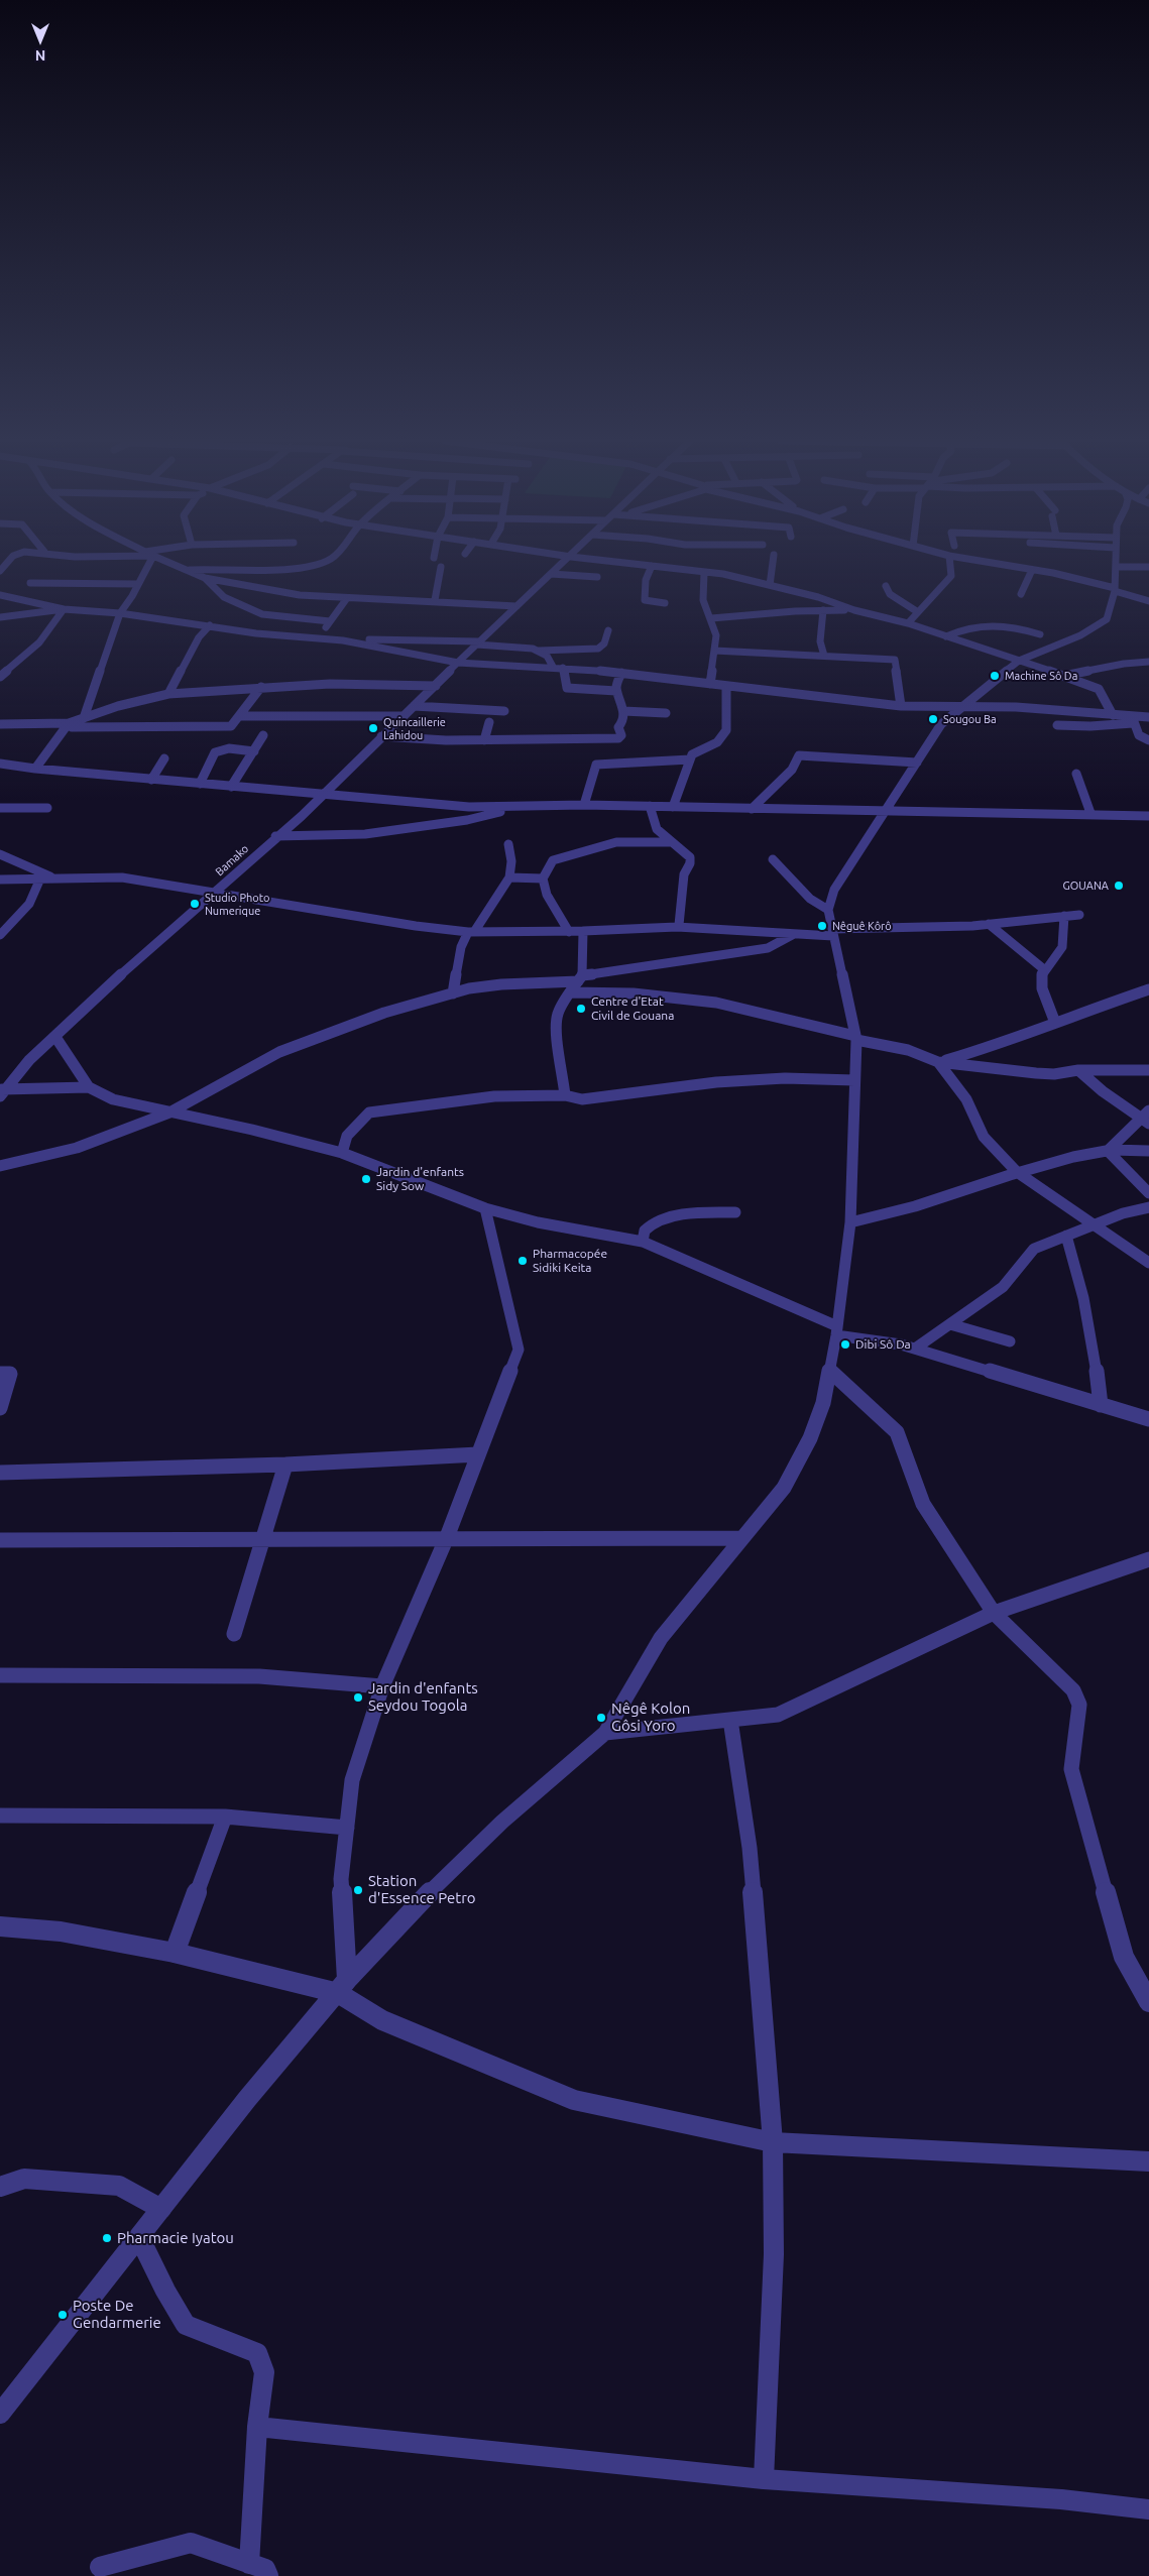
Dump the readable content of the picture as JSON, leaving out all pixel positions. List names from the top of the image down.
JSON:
{
  "streets": {
    "street": ["Bamako"]
  },
  "places": [
    "Machine Sô Da",
    "Sougou Ba",
    "Quincaillerie Lahidou",
    "GOUANA",
    "Studio Photo Numerique",
    "Nêguê Kôrô",
    "Centre d'Etat Civil de Gouana",
    "Jardin d'enfants Sidy Sow",
    "Pharmacopée Sidiki Keita",
    "Dibi Sô Da",
    "Jardin d'enfants Seydou Togola",
    "Nêgê Kolon Gôsi Yoro",
    "Station d'Essence Petro",
    "Pharmacie Iyatou",
    "Poste De Gendarmerie"
  ],
  "north": "bottom"
}
